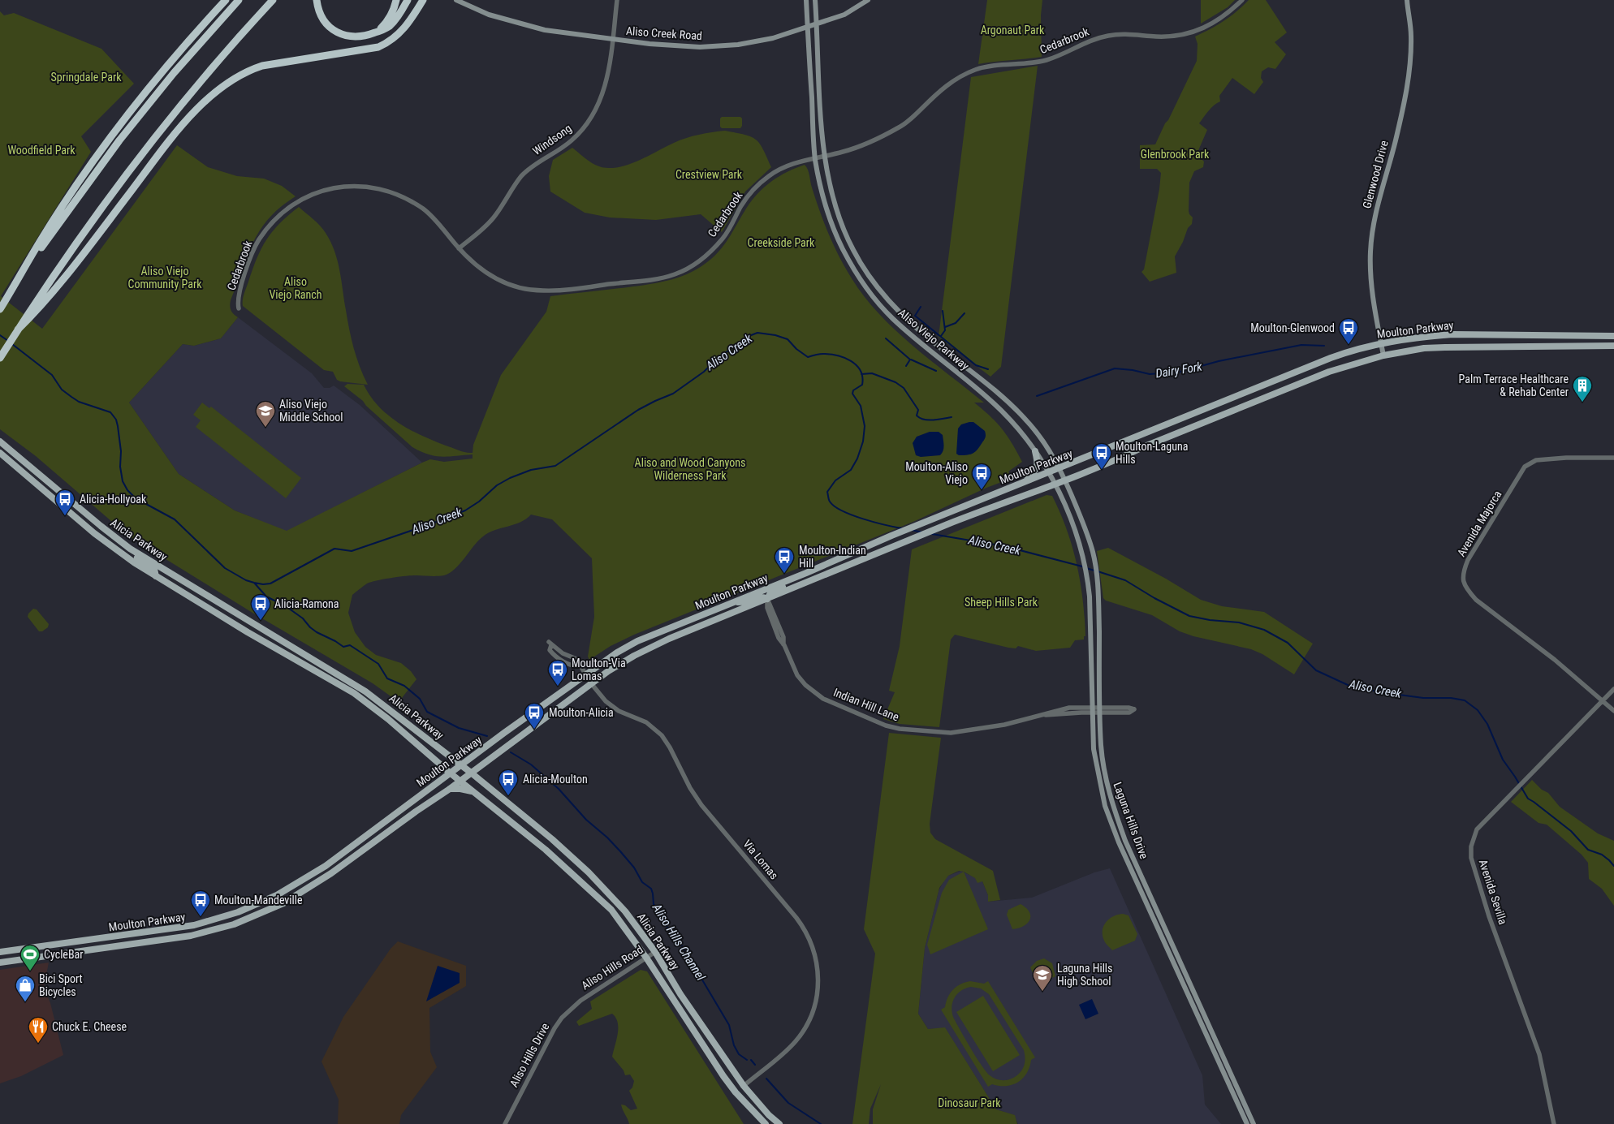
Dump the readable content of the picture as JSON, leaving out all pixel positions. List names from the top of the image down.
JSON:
{
  "streets": {
    "main road": [
      "Aliso Creek Road",
      "Glenwood Drive",
      "Moulton Parkway",
      "Aliso Viejo Parkway",
      "Alicia Parkway",
      "Laguna Hills Drive"
    ],
    "street": [
      "Cedarbrook",
      "Windsong",
      "Avenida Majorca",
      "Indian Hill Lane",
      "Via Lomas",
      "Avenida Sevilla",
      "Aliso Hills Road",
      "Aliso Hills Drive"
    ]
  },
  "crossings": [
    ["Aliso Creek Road", "Windsong"],
    ["Aliso Creek Road", "Aliso Viejo Parkway"],
    ["Cedarbrook", "Windsong"],
    ["Cedarbrook", "Aliso Viejo Parkway"],
    ["Glenwood Drive", "Moulton Parkway"],
    ["Moulton Parkway", "Aliso Viejo Parkway"],
    ["Moulton Parkway", "Alicia Parkway"],
    ["Moulton Parkway", "Indian Hill Lane"],
    ["Moulton Parkway", "Laguna Hills Drive"],
    ["Moulton Parkway", "Via Lomas"],
    ["Aliso Viejo Parkway", "Laguna Hills Drive"],
    ["Avenida Majorca", "Avenida Sevilla"],
    ["Alicia Parkway", "Via Lomas"],
    ["Alicia Parkway", "Aliso Hills Road"],
    ["Indian Hill Lane", "Laguna Hills Drive"],
    ["Aliso Hills Road", "Aliso Hills Drive"]
  ],
  "water": ["Aliso Creek", "Dairy Fork", "Aliso Hills Channel"],
  "parks": [
    "Argonaut Park",
    "Springdale Park",
    "Woodfield Park",
    "Glenbrook Park",
    "Crestview Park",
    "Creekside Park",
    "Aliso Viejo Community Park",
    "Aliso Viejo Ranch",
    "Aliso and Wood Canyons Wilderness Park",
    "Sheep Hills Park",
    "Dinosaur Park"
  ],
  "places": {
    "bus stop": [
      "Moulton-Glenwood",
      "Moulton-Laguna Hills",
      "Moulton-Aliso Viejo",
      "Alicia-Hollyoak",
      "Moulton-Indian Hill",
      "Alicia-Ramona",
      "Moulton-Via Lomas",
      "Moulton-Alicia",
      "Alicia-Moulton",
      "Moulton-Mandeville"
    ],
    "building": ["Palm Terrace Healthcare & Rehab Center"],
    "school or university": ["Aliso Viejo Middle School", "Laguna Hills High School"],
    "sports": ["CycleBar"],
    "shop": ["Bici Sport Bicycles"],
    "restaurant": ["Chuck E. Cheese"]
  }
}
